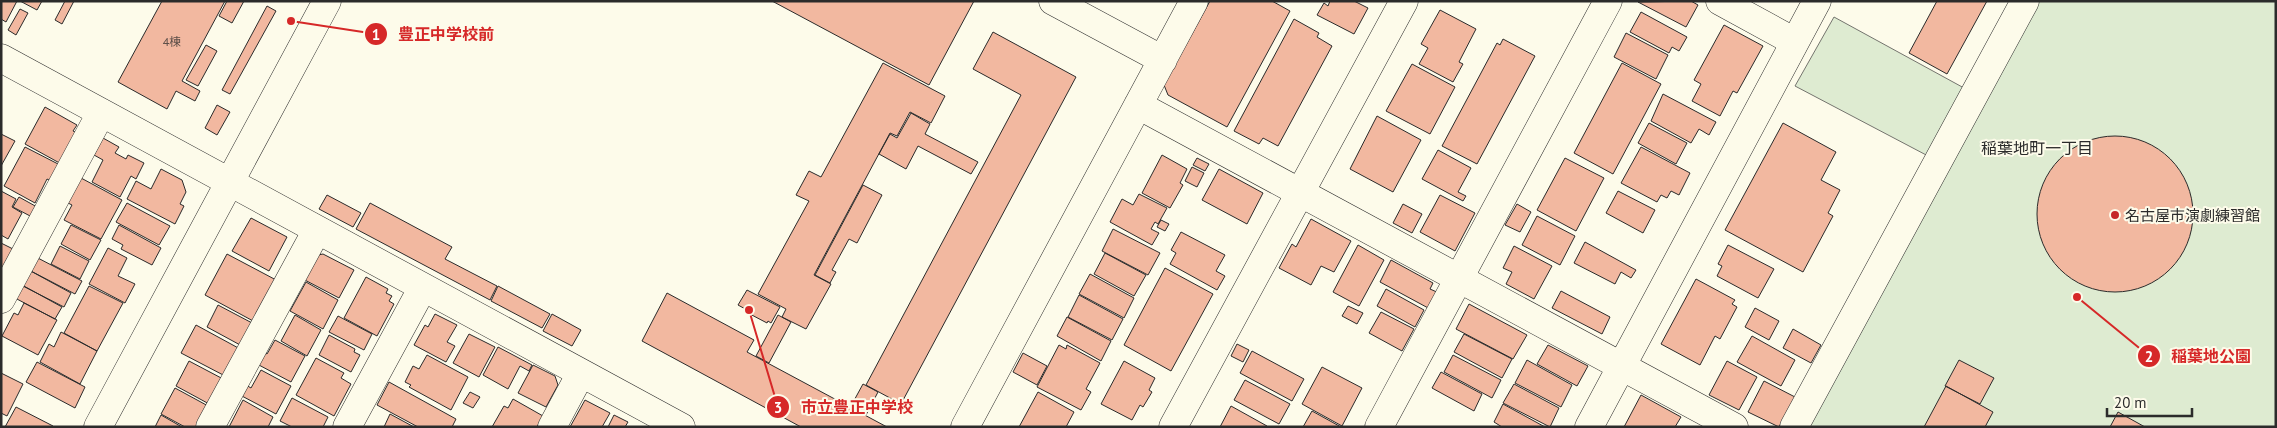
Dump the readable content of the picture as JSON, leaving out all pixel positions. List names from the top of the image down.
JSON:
{
  "districts": ["稲葉地町一丁目"],
  "places": [
    "豊正中学校前",
    "名古屋市演劇練習館",
    "稲葉地公園",
    "市立豊正中学校"
  ],
  "house_numbers": ["4棟"],
  "scale_bar": "20 m"
}
